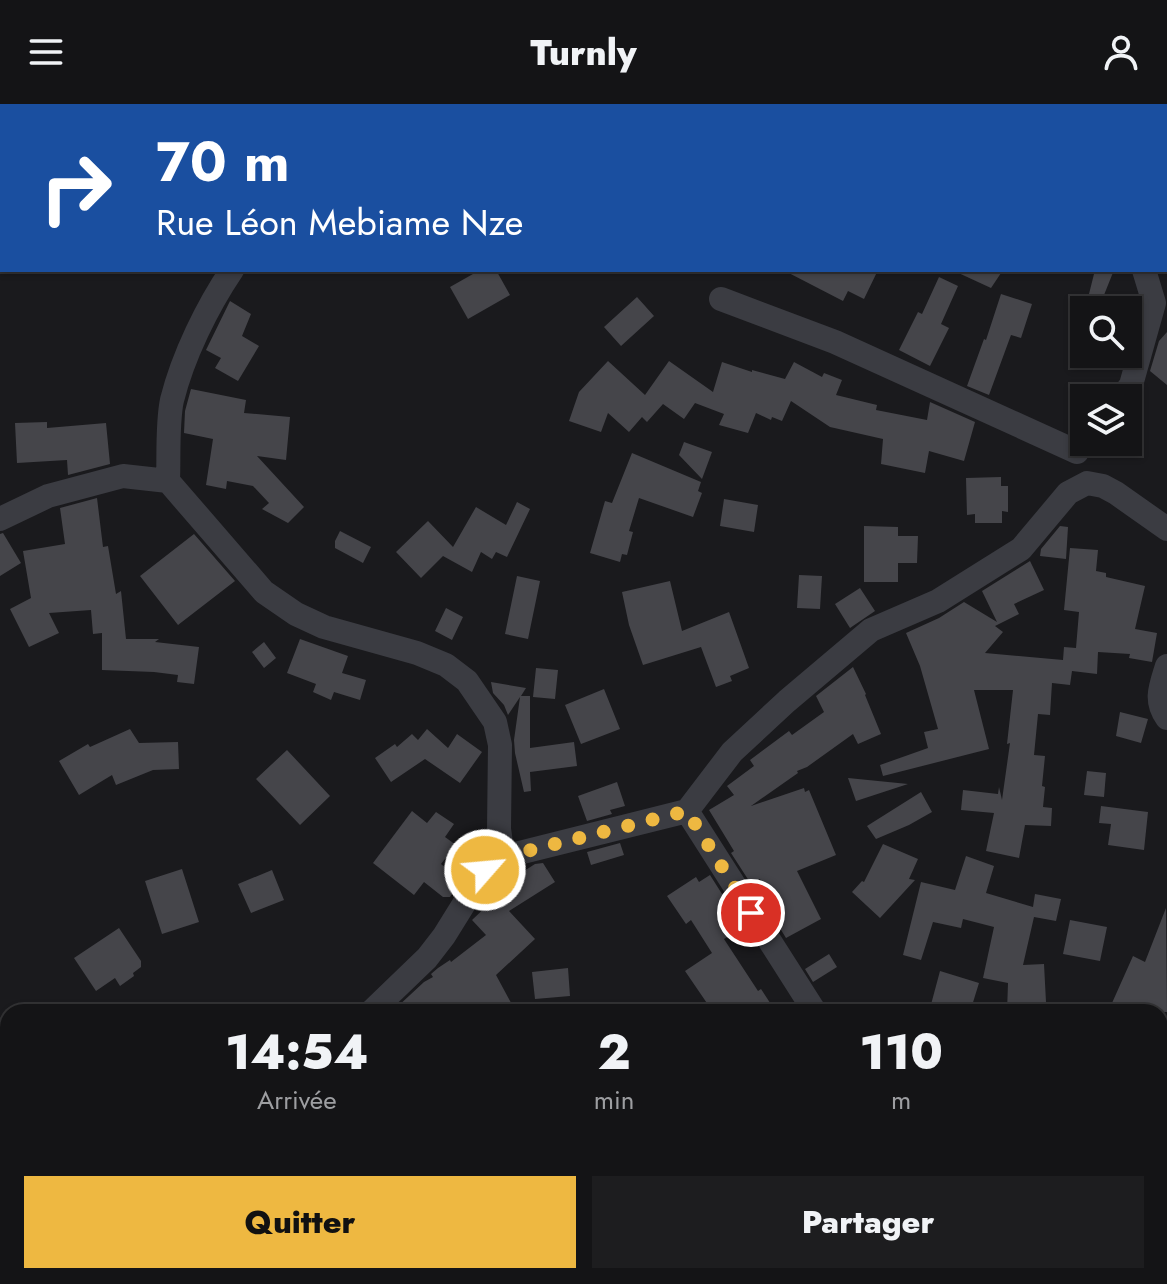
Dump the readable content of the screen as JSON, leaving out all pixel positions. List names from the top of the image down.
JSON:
{
  "page": {
    "header": "Turnly",
    "turn": ["70 m", "Rue Léon Mebiame Nze"],
    "eta": [
      "14:54",
      "Arrivée",
      "2",
      "min",
      "110",
      "m"
    ],
    "buttons": ["Quitter", "Partager"]
  }
}
